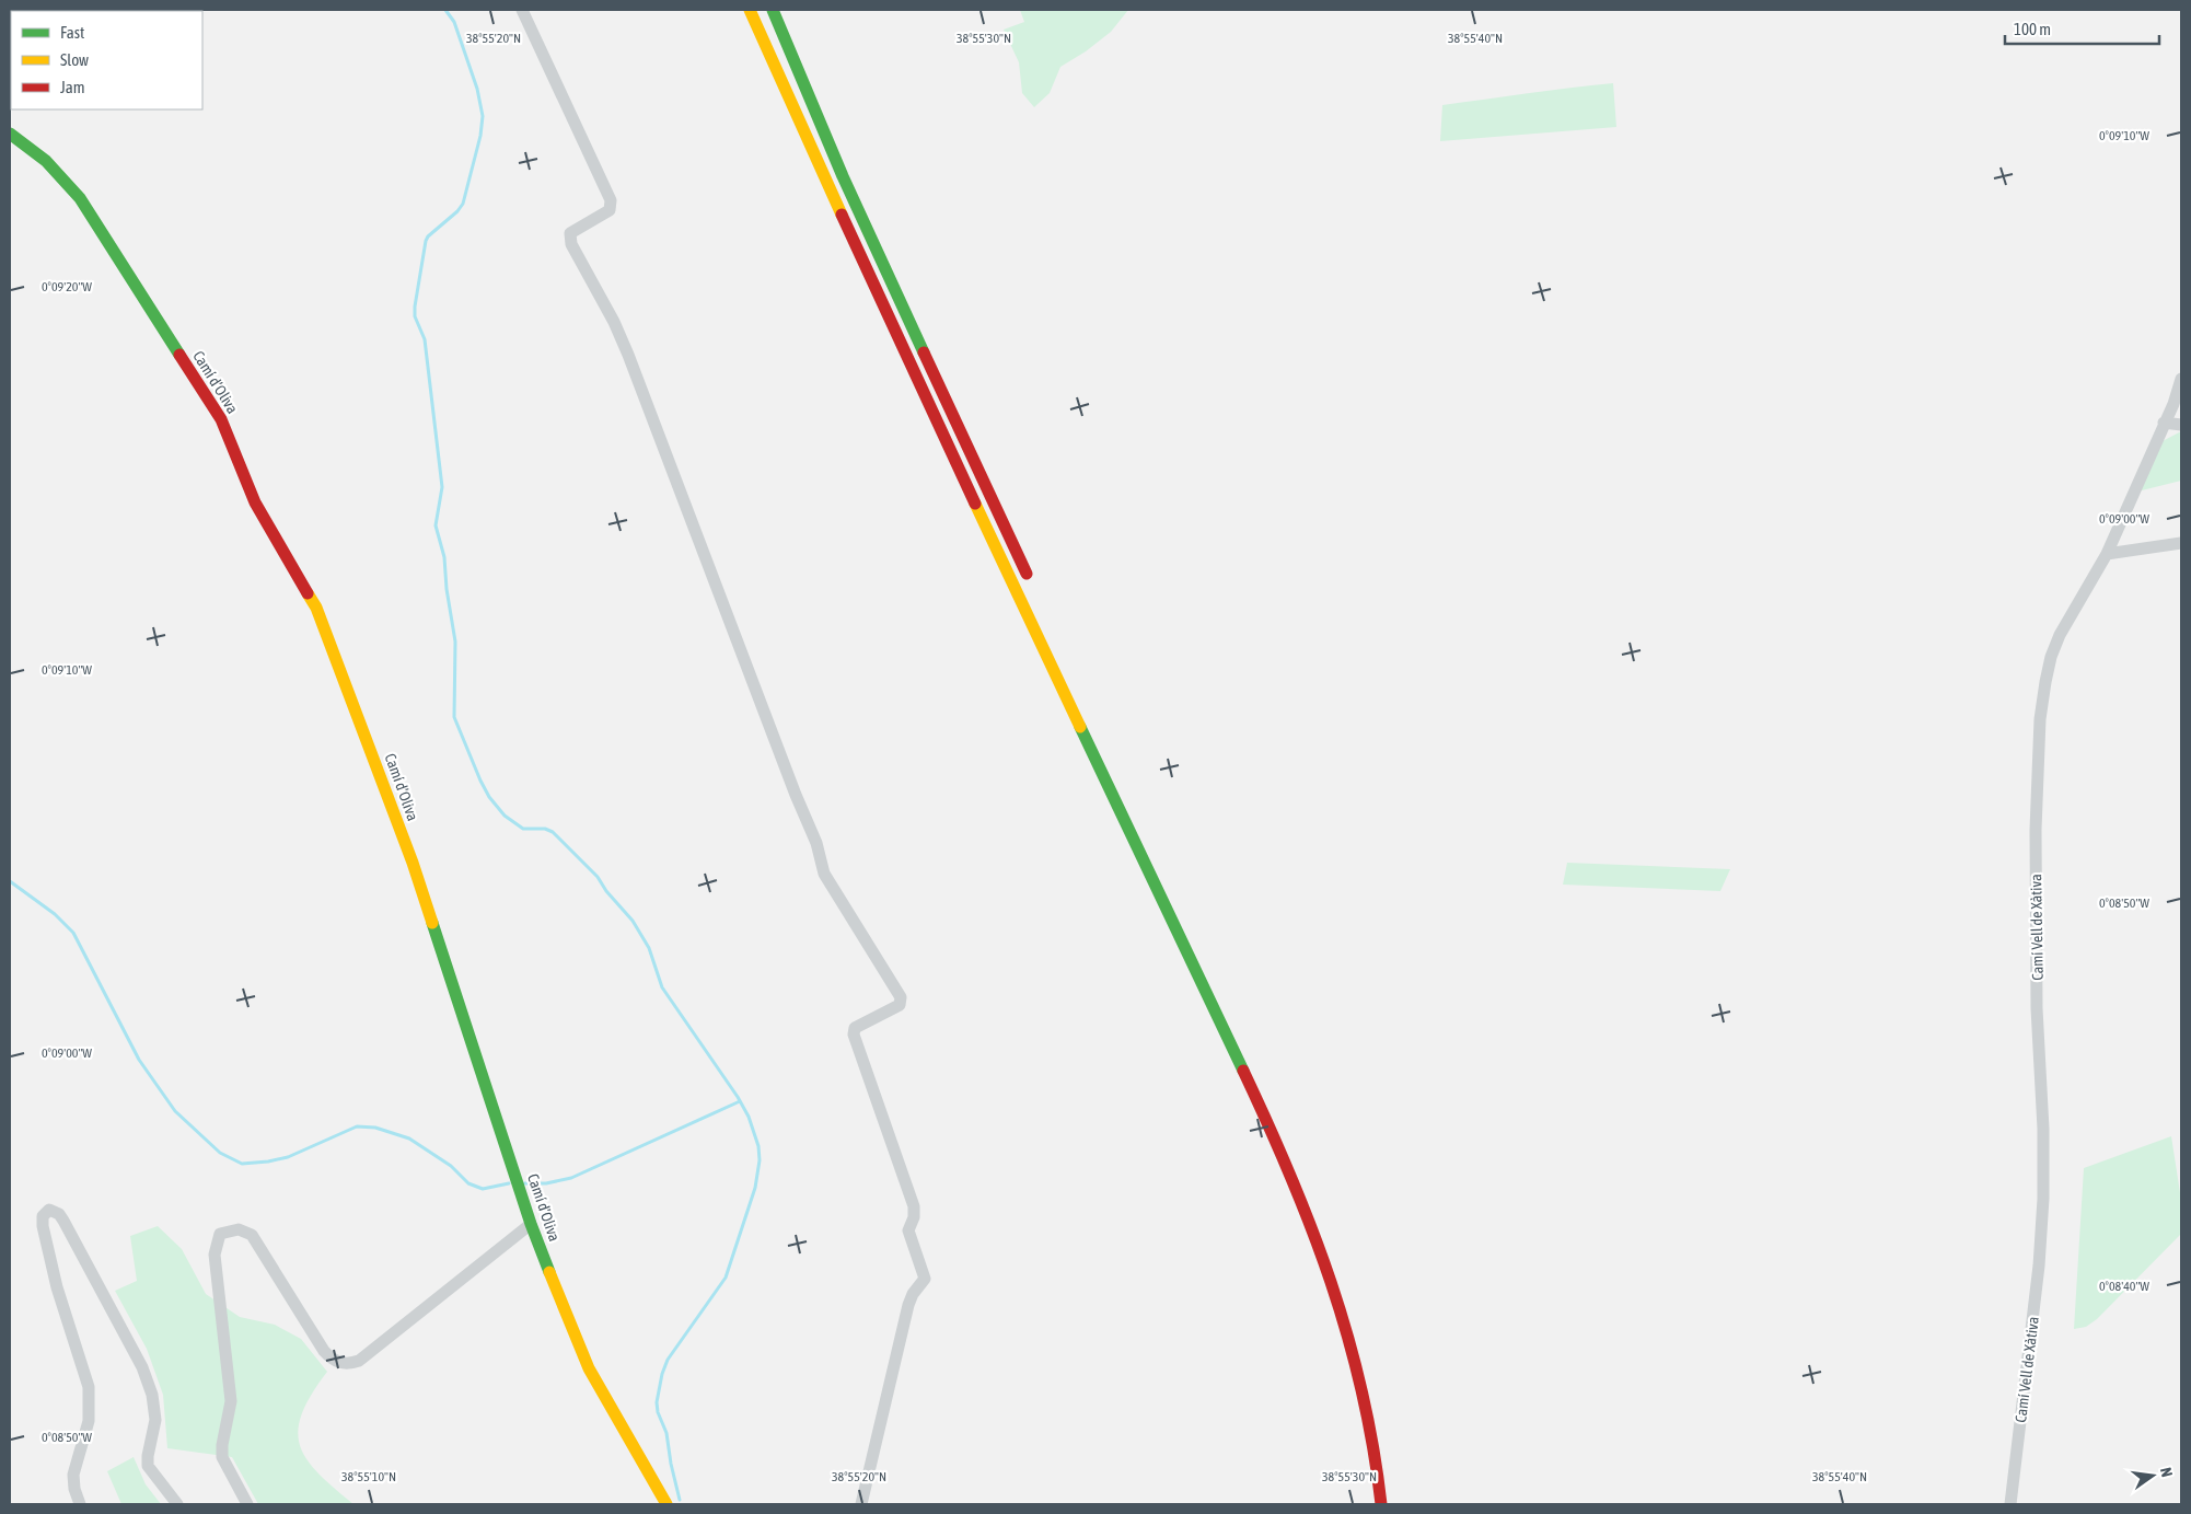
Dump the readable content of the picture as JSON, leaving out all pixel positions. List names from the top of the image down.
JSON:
{
  "streets": {
    "main road": ["Camí d’Oliva"],
    "street": ["Camí Vell de Xàtiva"]
  },
  "legend": ["Fast", "Slow", "Jam"],
  "scale_bar": "100 m",
  "north": "right",
  "coordinates": [
    "38°55'20\"N",
    "38°55'30\"N",
    "38°55'40\"N",
    "0°09'10\"W",
    "0°09'20\"W",
    "0°09'00\"W",
    "0°08'50\"W",
    "0°08'40\"W",
    "38°55'10\"N"
  ]
}
